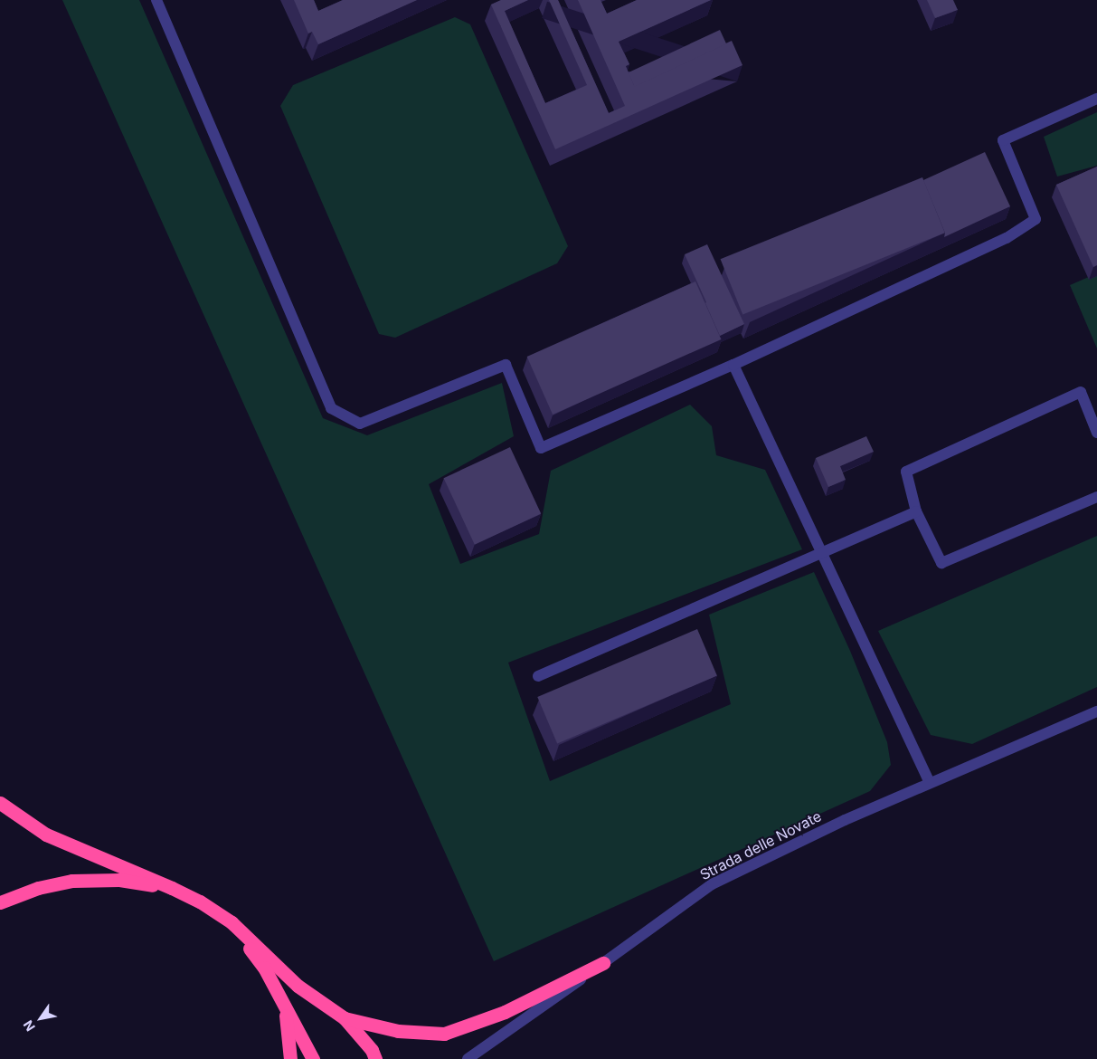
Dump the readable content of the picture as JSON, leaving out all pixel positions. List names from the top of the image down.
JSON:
{
  "streets": {
    "street": ["Strada delle Novate"]
  },
  "north": "bottom left"
}
